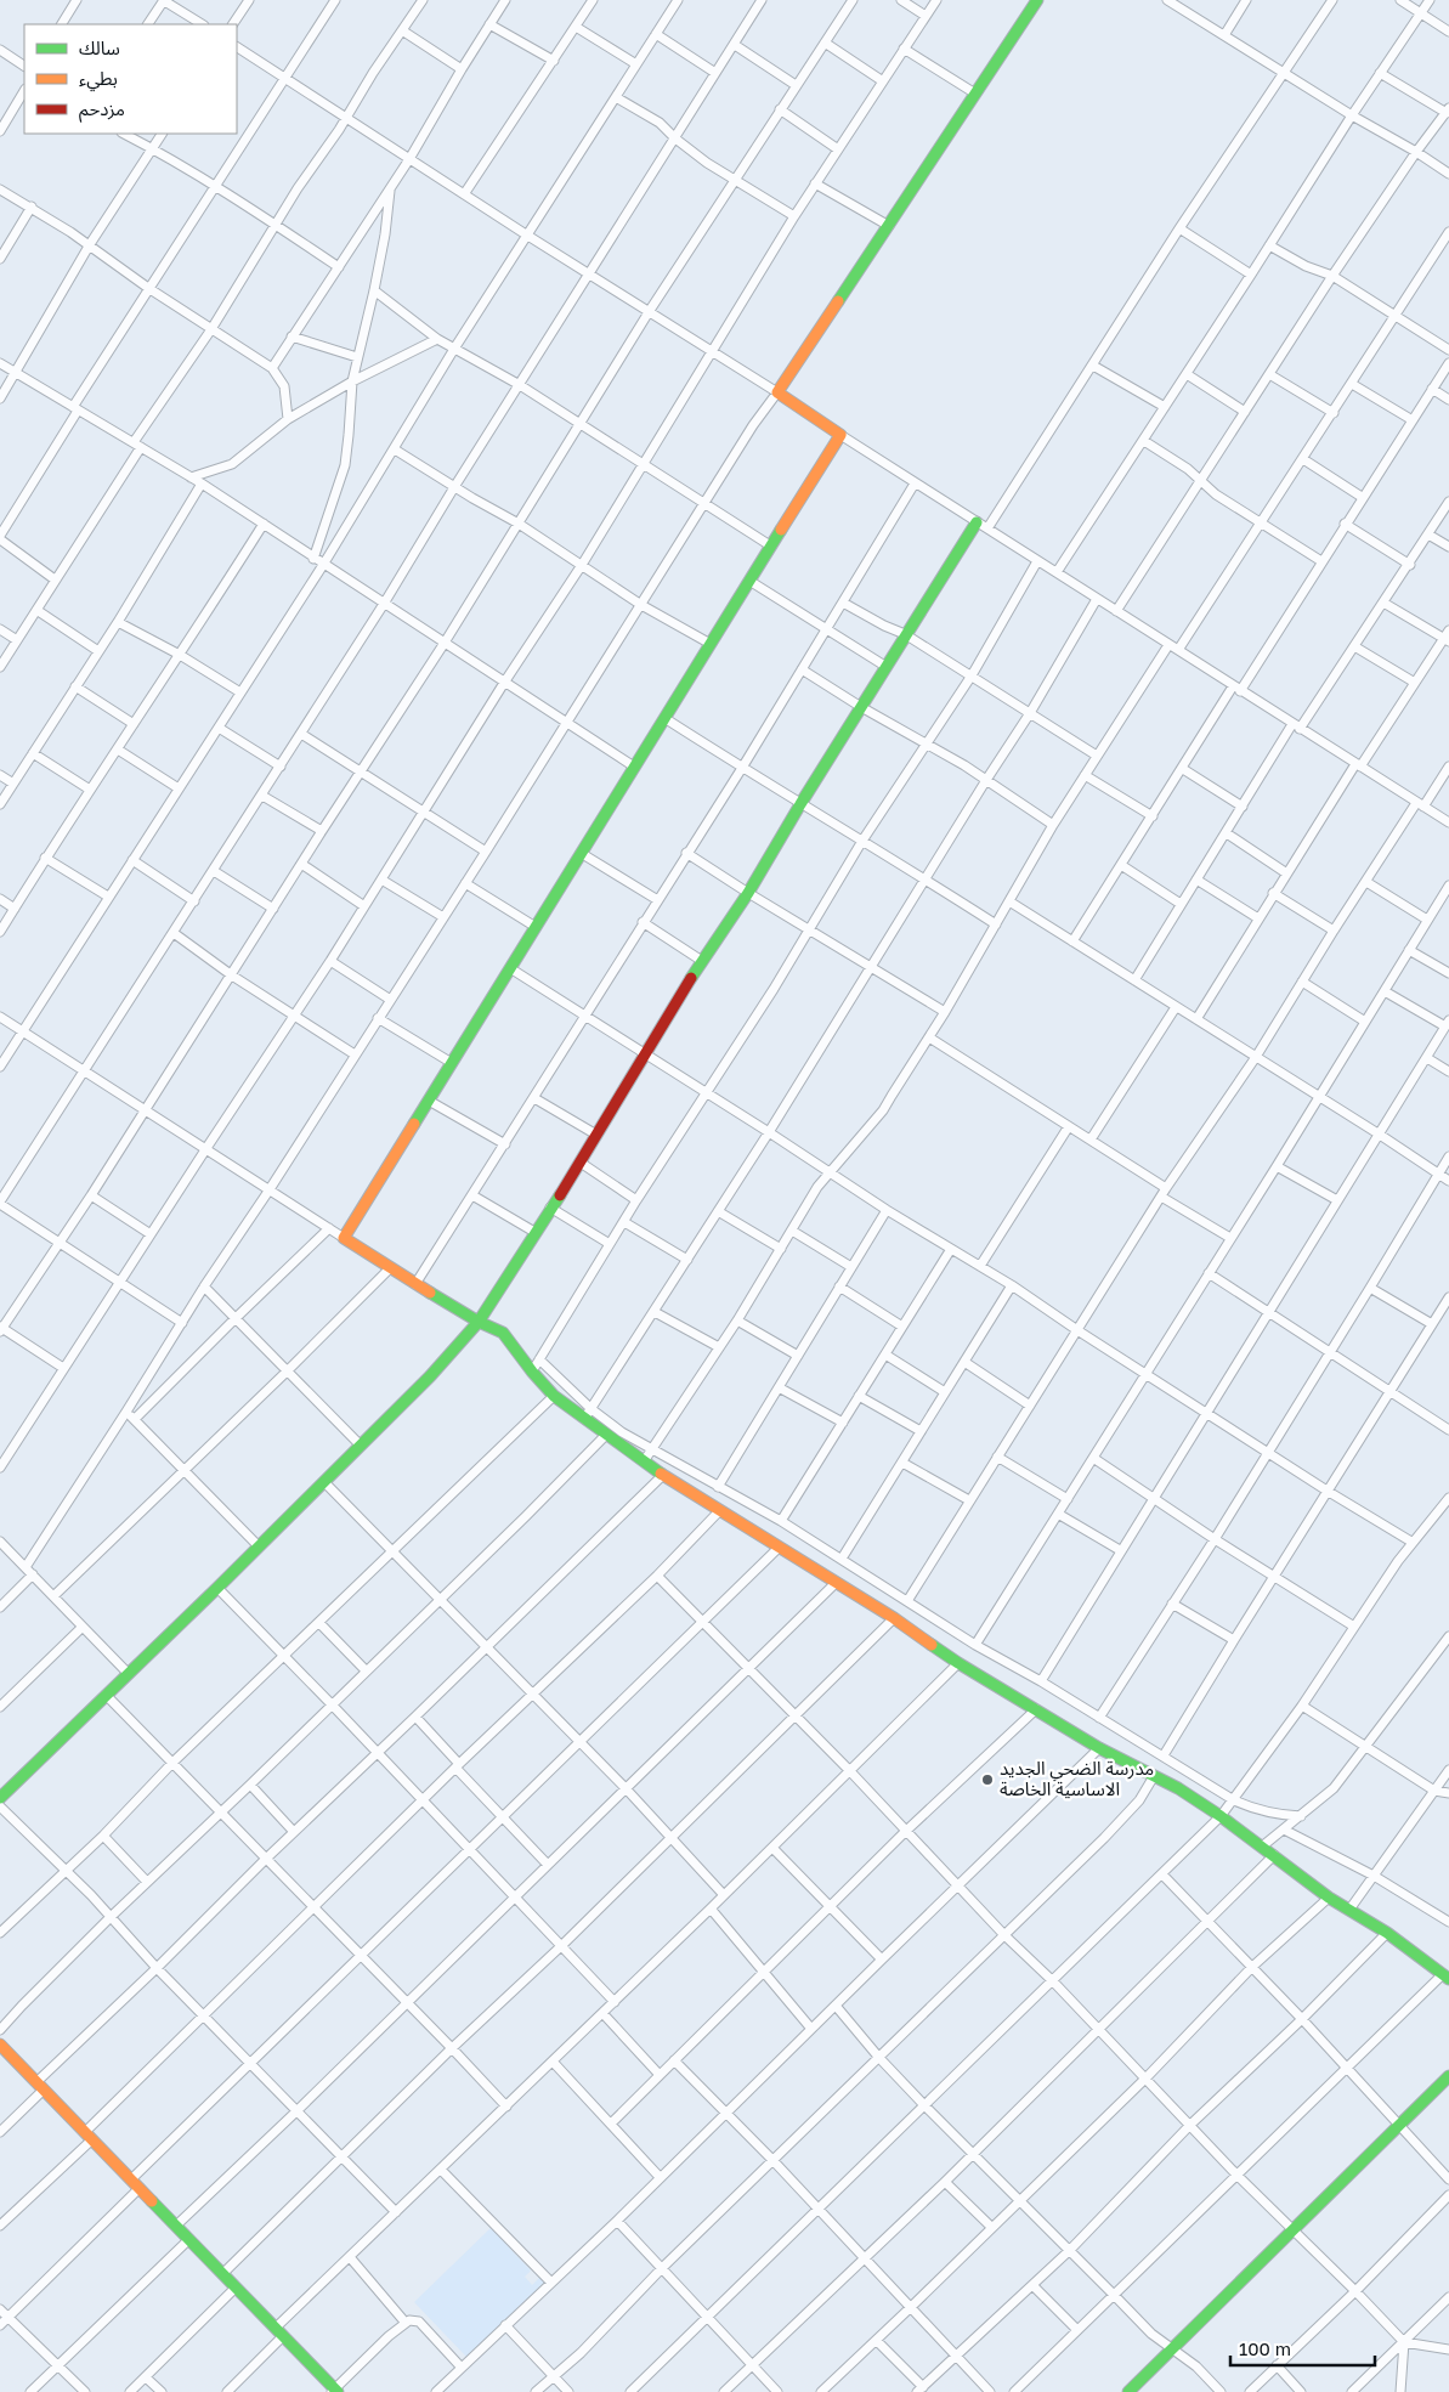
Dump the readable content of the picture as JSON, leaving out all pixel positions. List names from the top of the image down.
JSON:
{
  "places": ["مدرسة الضحي الجديد الاساسية الخاصة"],
  "legend": ["سالك", "بطيء", "مزدحم"],
  "scale_bar": "100 m"
}
